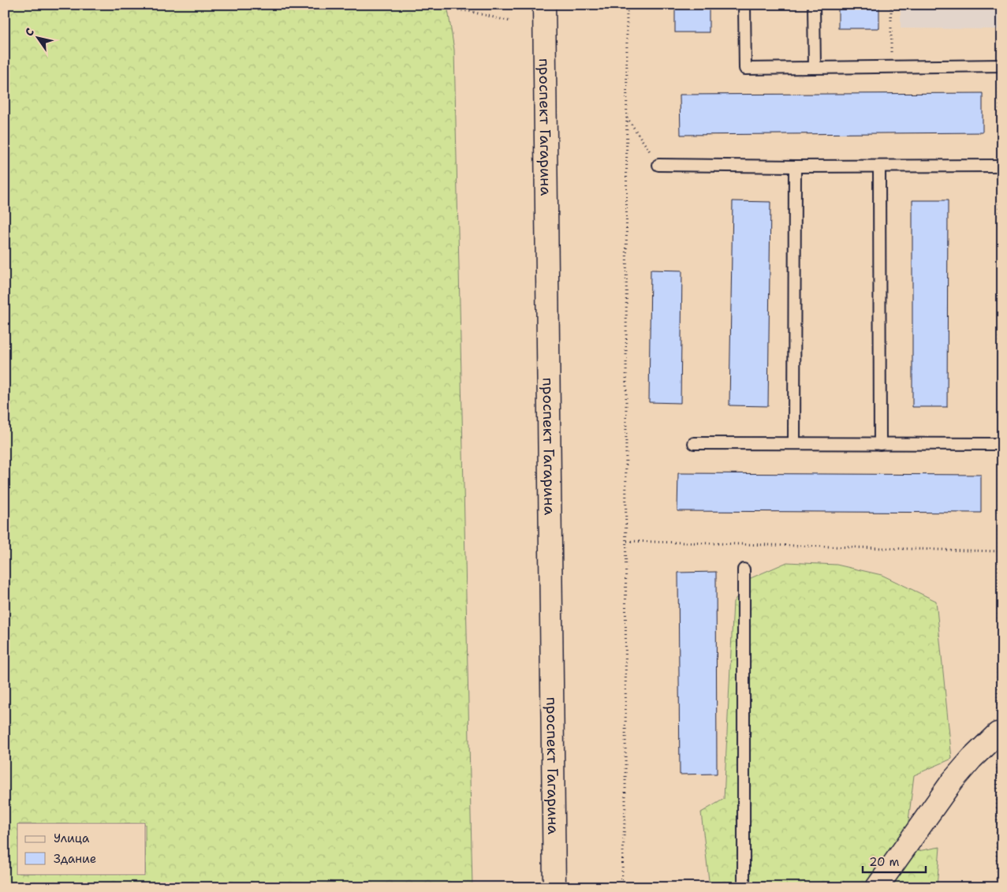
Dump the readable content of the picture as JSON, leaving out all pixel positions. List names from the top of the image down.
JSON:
{
  "streets": {
    "main road": ["проспект Гагарина"]
  },
  "legend": ["Улица", "Здание"],
  "scale_bar": "20 m",
  "north": "top left"
}
